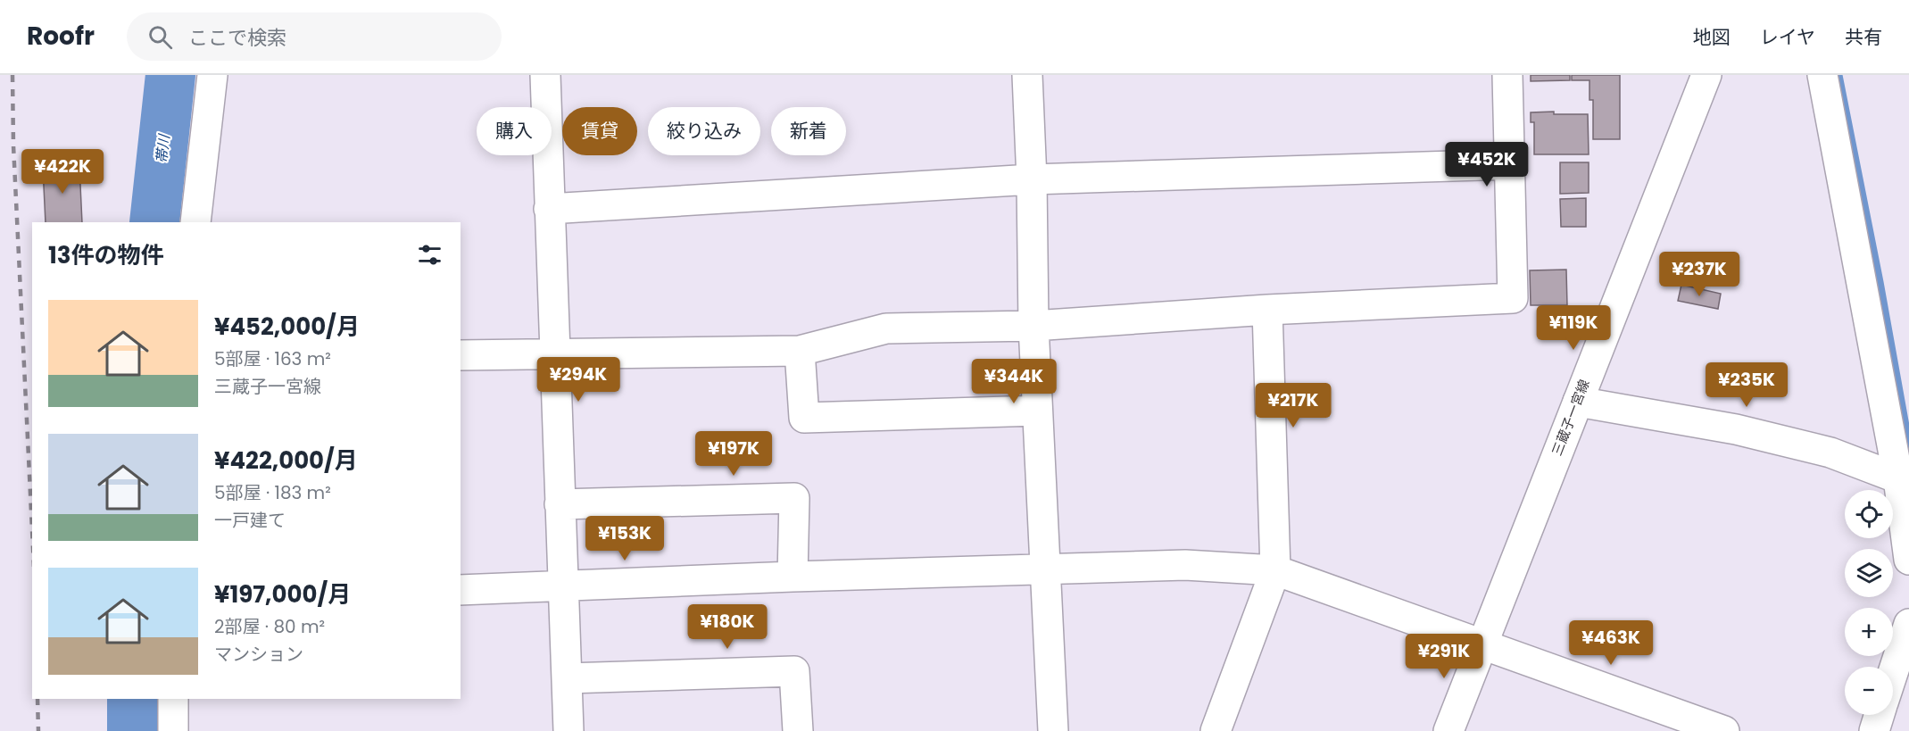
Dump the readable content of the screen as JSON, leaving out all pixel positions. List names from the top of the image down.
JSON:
{
  "streets": {
    "street": ["三蔵子一宮線"]
  },
  "water": ["帯川"],
  "page": {
    "header": "Roofr",
    "search": "ここで検索",
    "nav": ["地図", "レイヤ", "共有"],
    "chip": [
      "購入",
      "賃貸",
      "絞り込み",
      "新着"
    ],
    "price": [
      "¥452K",
      "¥422K",
      "¥237K",
      "¥119K",
      "¥294K",
      "¥344K",
      "¥235K",
      "¥217K",
      "¥197K",
      "¥153K",
      "¥180K",
      "¥463K",
      "¥291K"
    ],
    "heading": "13件の物件",
    "list": [
      {
        "name": "¥452,000/月",
        "note": "5部屋 · 163 m² · 三蔵子一宮線"
      },
      {
        "name": "¥422,000/月",
        "note": "5部屋 · 183 m² · 一戸建て"
      },
      {
        "name": "¥197,000/月",
        "note": "2部屋 · 80 m² · マンション"
      }
    ],
    "map_buttons": ["+", "−"]
  }
}
